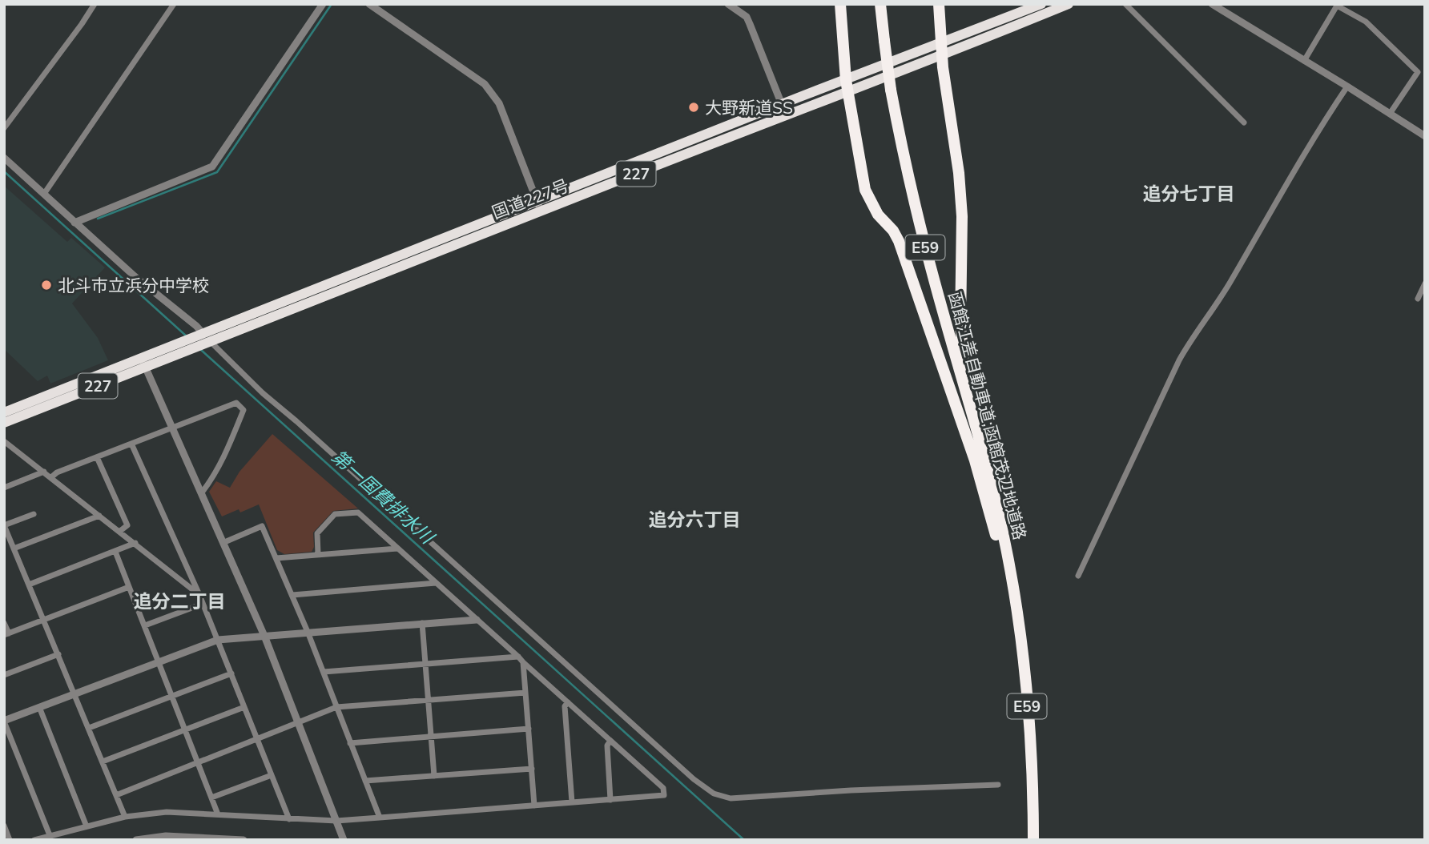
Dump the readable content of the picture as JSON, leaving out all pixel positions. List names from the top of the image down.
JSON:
{
  "streets": {
    "highway": [
      "227",
      "国道227号",
      "E59",
      "函館江差自動車道;函館茂辺地道路"
    ]
  },
  "districts": ["追分七丁目", "追分六丁目", "追分二丁目"],
  "water": ["第一国費排水川"],
  "places": ["大野新道SS", "北斗市立浜分中学校"]
}
